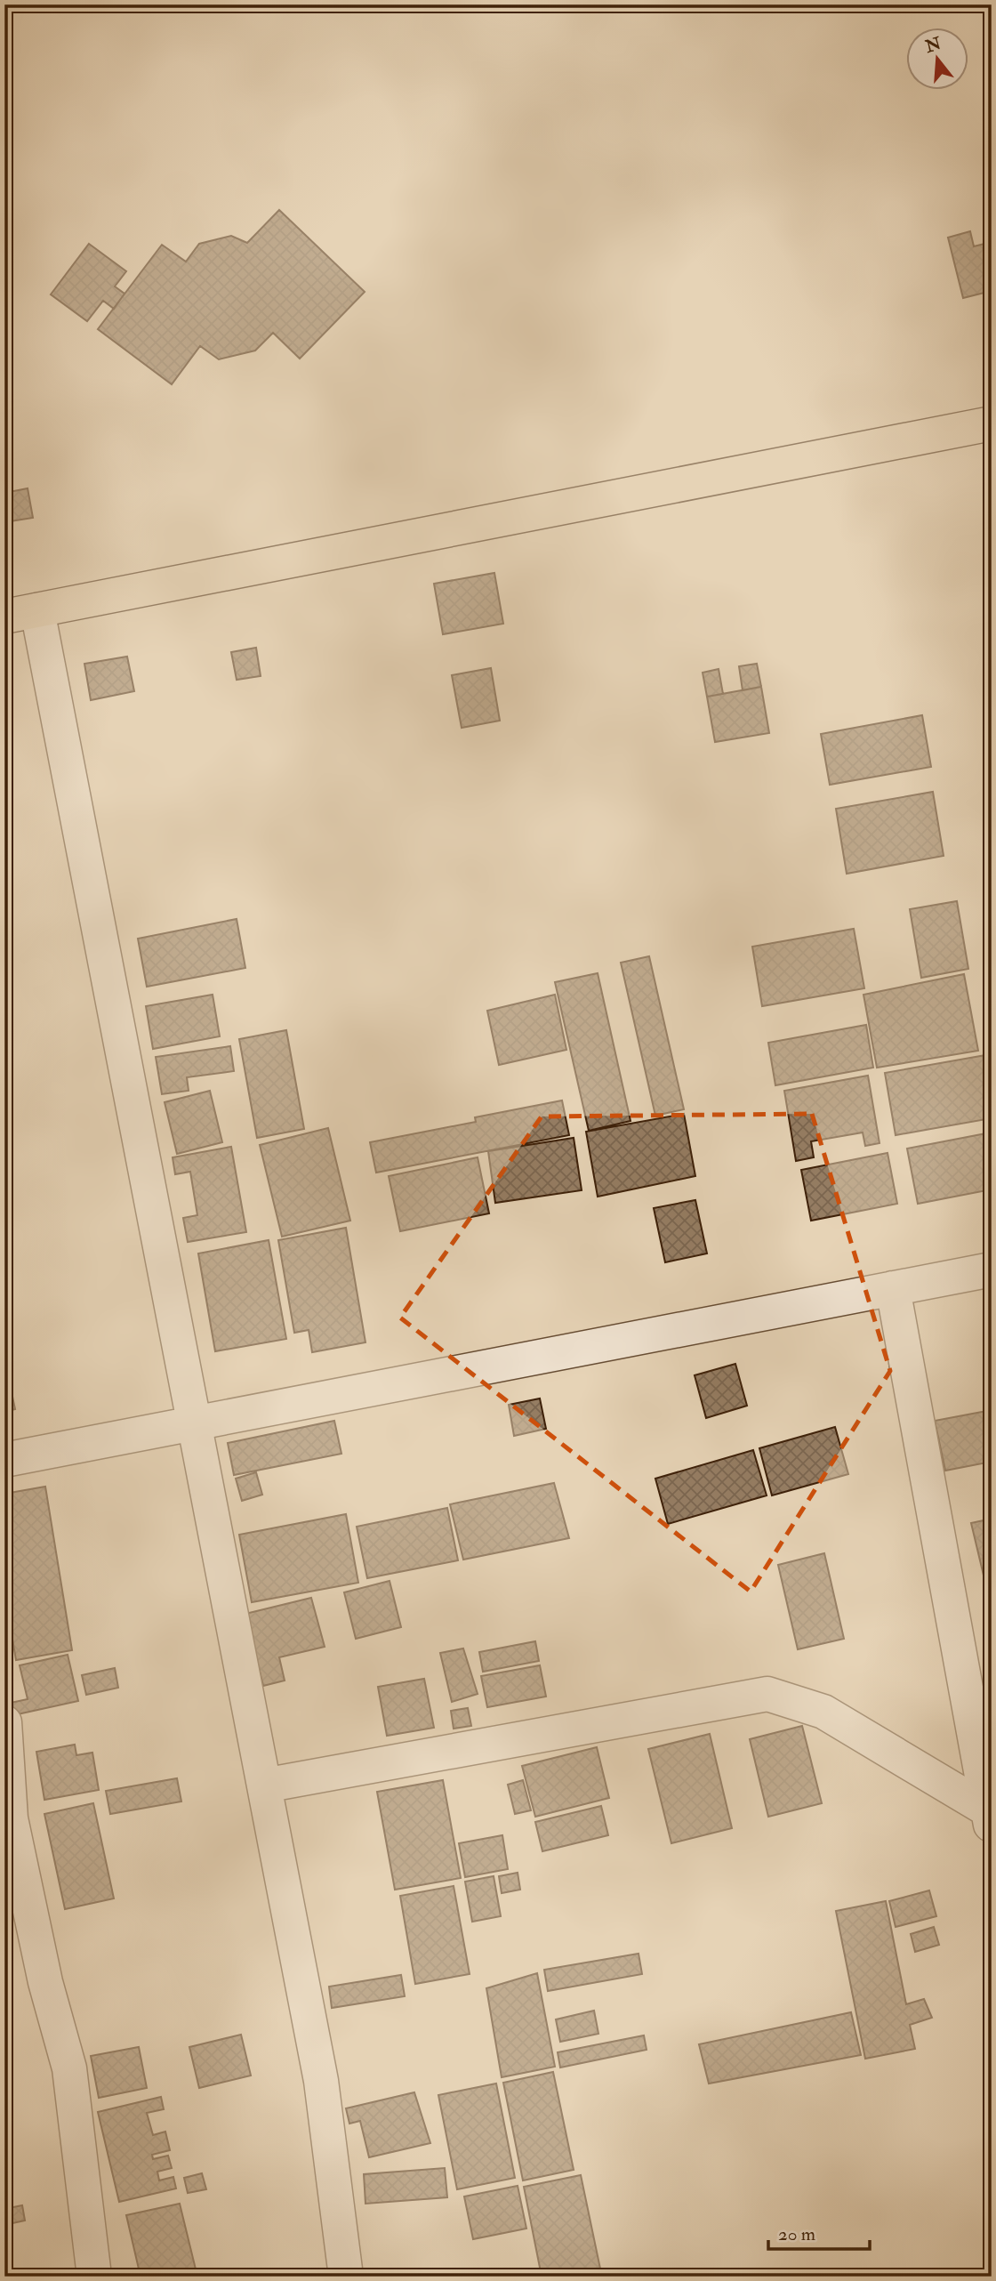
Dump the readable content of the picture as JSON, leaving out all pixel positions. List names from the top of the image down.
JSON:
{
  "scale_bar": "20 m",
  "north": "top"
}
